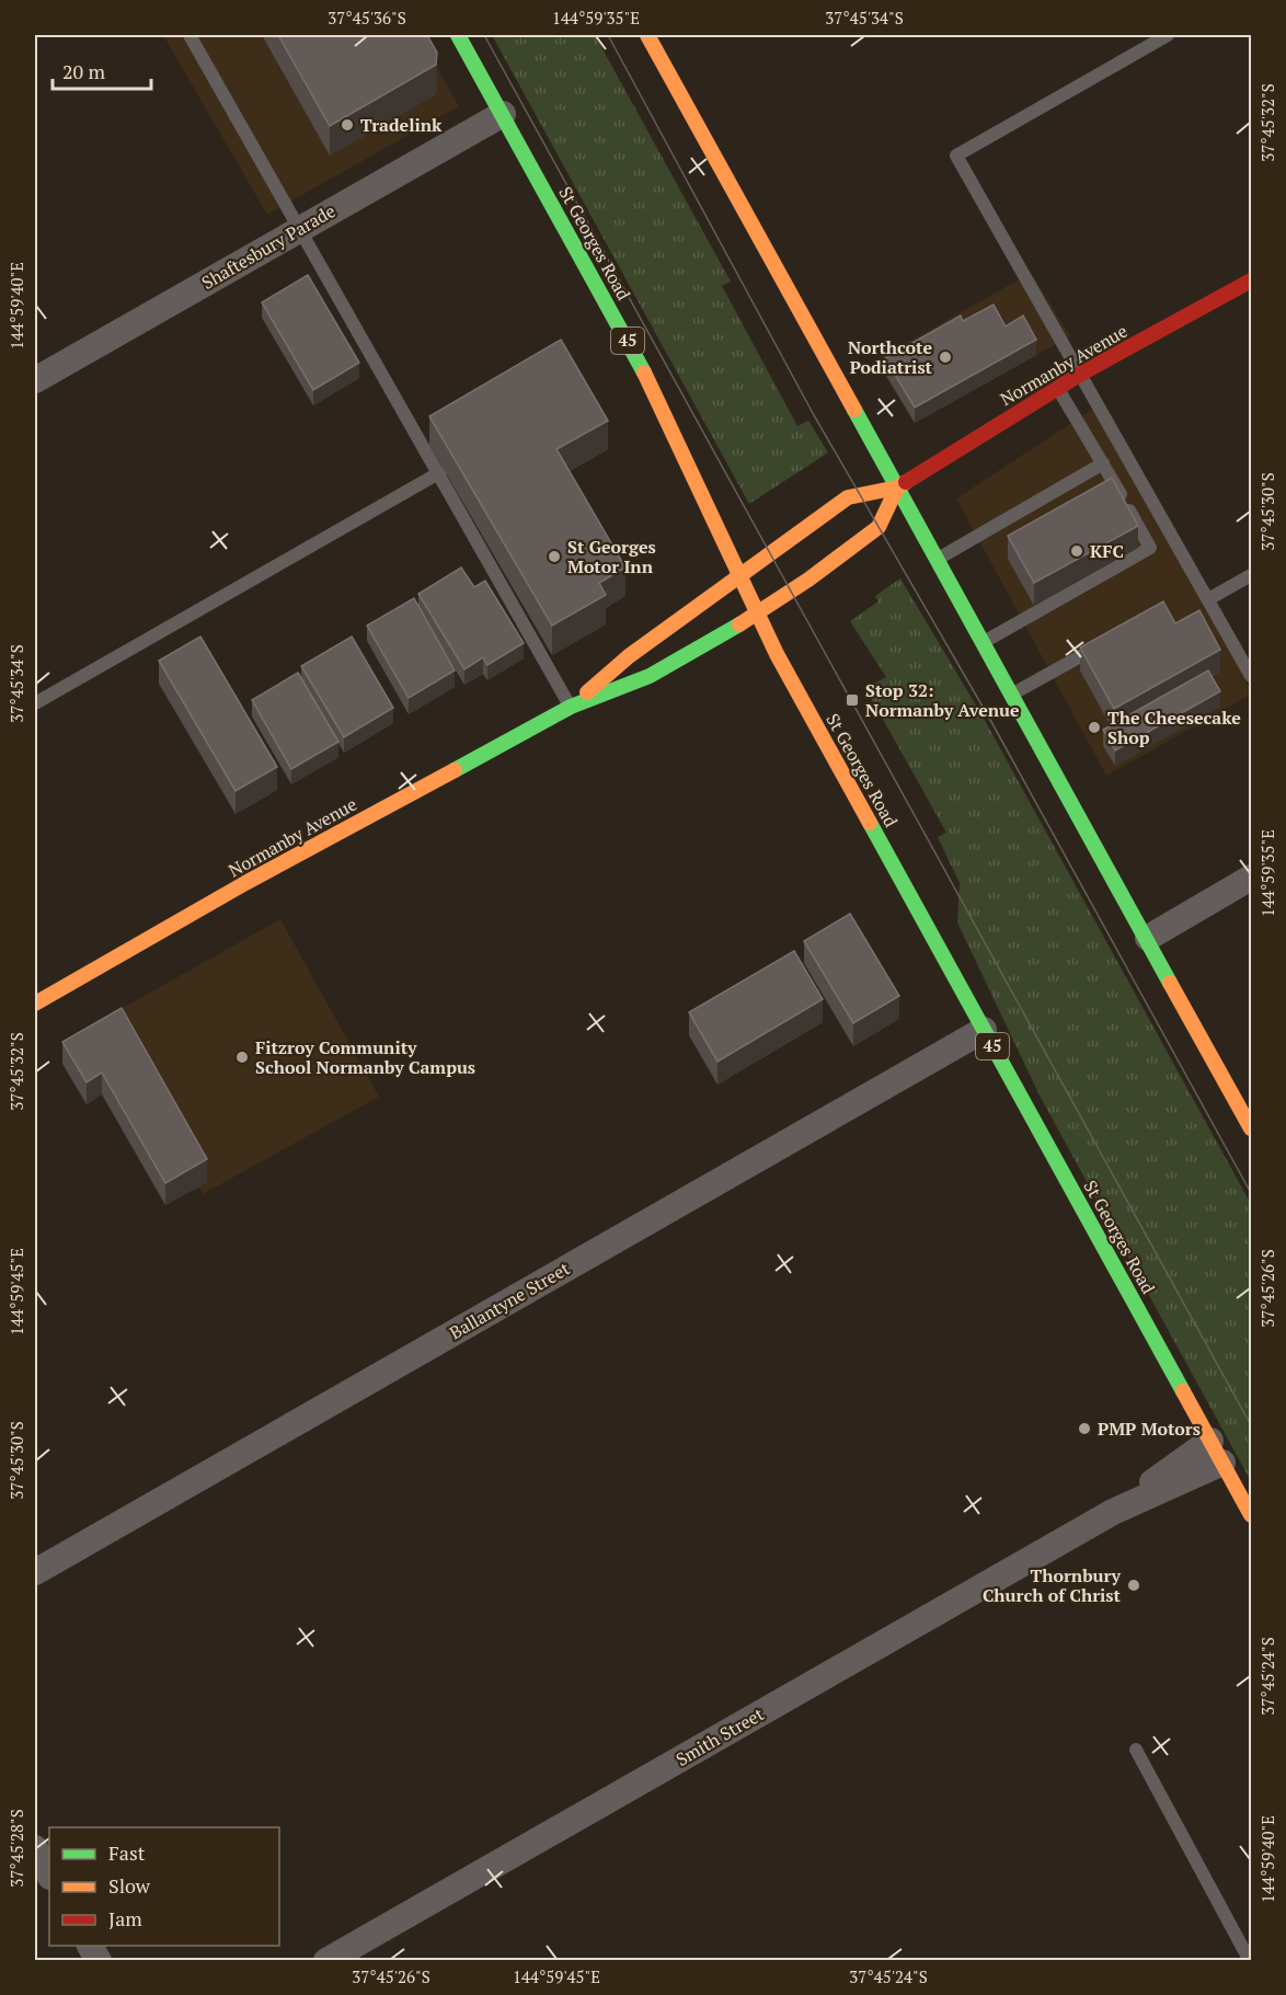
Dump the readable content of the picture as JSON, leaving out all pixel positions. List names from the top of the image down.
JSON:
{
  "streets": {
    "main road": ["St Georges Road", "45", "Normanby Avenue"],
    "street": ["Shaftesbury Parade", "Ballantyne Street", "Smith Street"]
  },
  "crossings": [
    ["St Georges Road", "Shaftesbury Parade"],
    ["St Georges Road", "Normanby Avenue"],
    ["St Georges Road", "Ballantyne Street"],
    ["St Georges Road", "Smith Street"]
  ],
  "places": {
    "other": [
      "Tradelink",
      "Northcote Podiatrist",
      "KFC",
      "St Georges Motor Inn",
      "The Cheesecake Shop",
      "Fitzroy Community School Normanby Campus",
      "PMP Motors",
      "Thornbury Church of Christ"
    ],
    "transit": ["Stop 32: Normanby Avenue"]
  },
  "legend": ["Fast", "Slow", "Jam"],
  "scale_bar": "20 m",
  "coordinates": [
    "37°45'36\"S",
    "144°59'35\"E",
    "37°45'34\"S",
    "37°45'32\"S",
    "144°59'40\"E",
    "37°45'30\"S",
    "37°45'26\"S",
    "144°59'45\"E",
    "37°45'24\"S",
    "37°45'28\"S"
  ]
}
